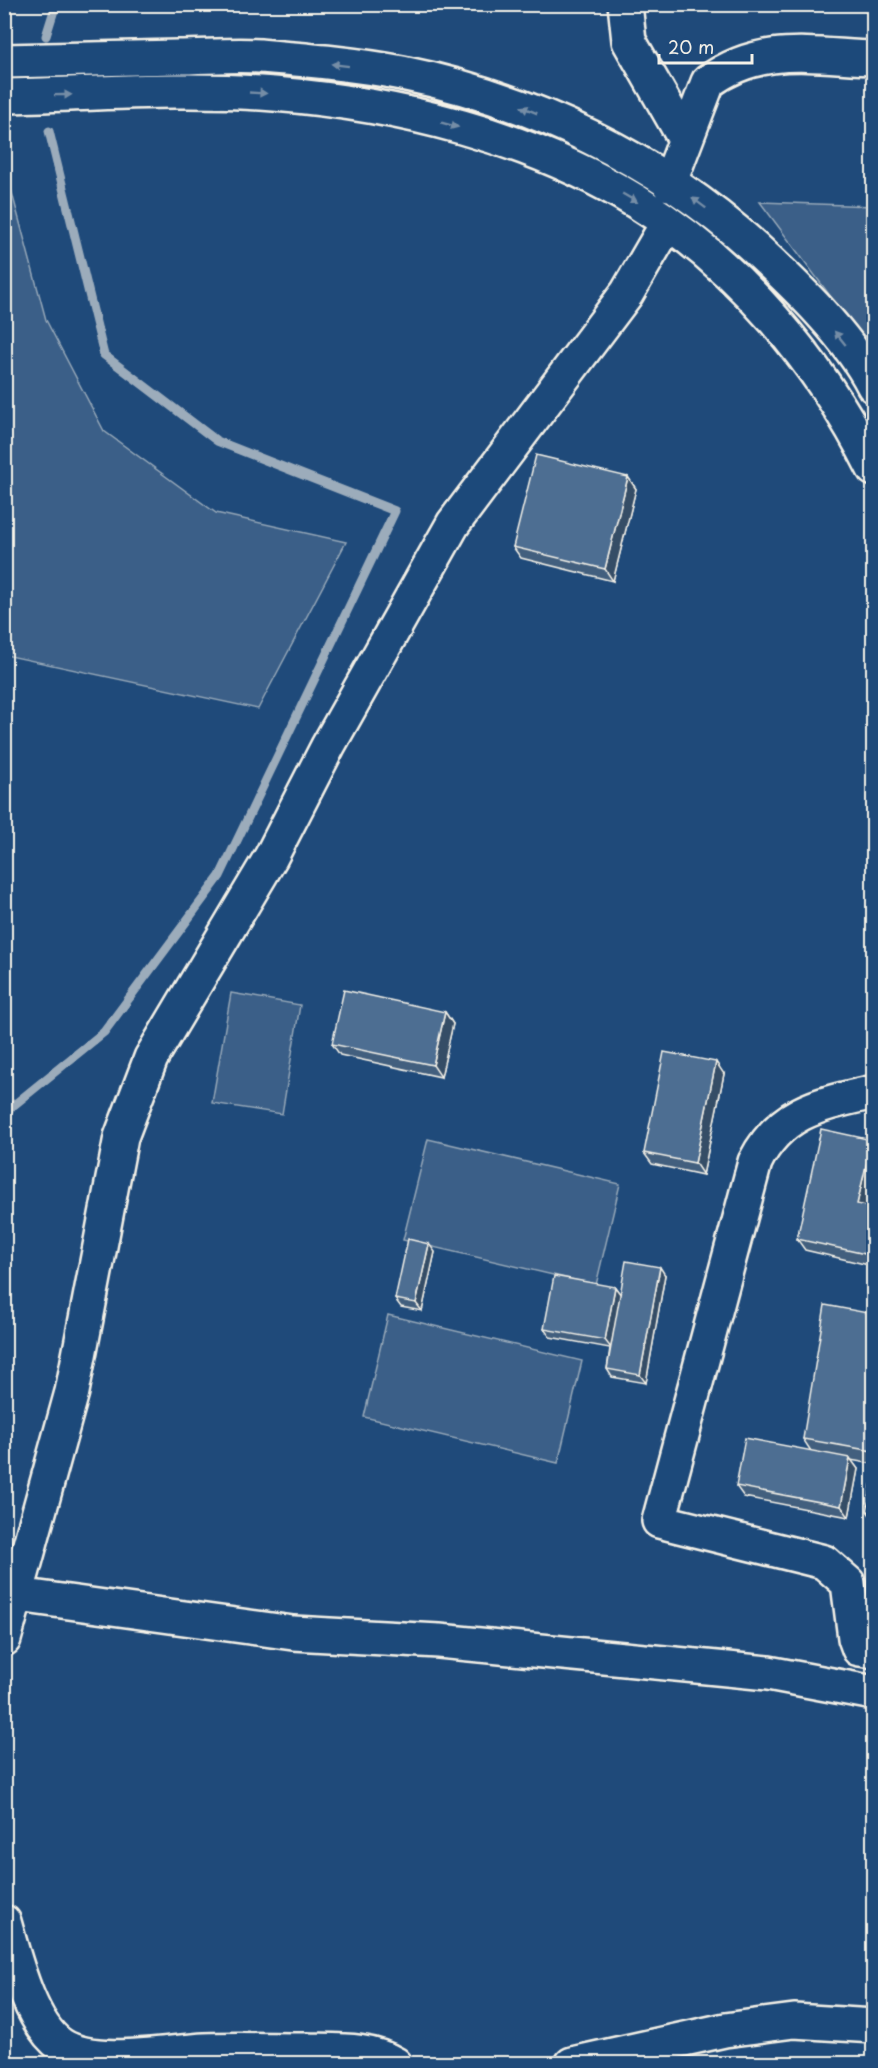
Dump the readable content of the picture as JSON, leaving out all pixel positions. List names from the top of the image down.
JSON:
{
  "scale_bar": "20 m"
}
